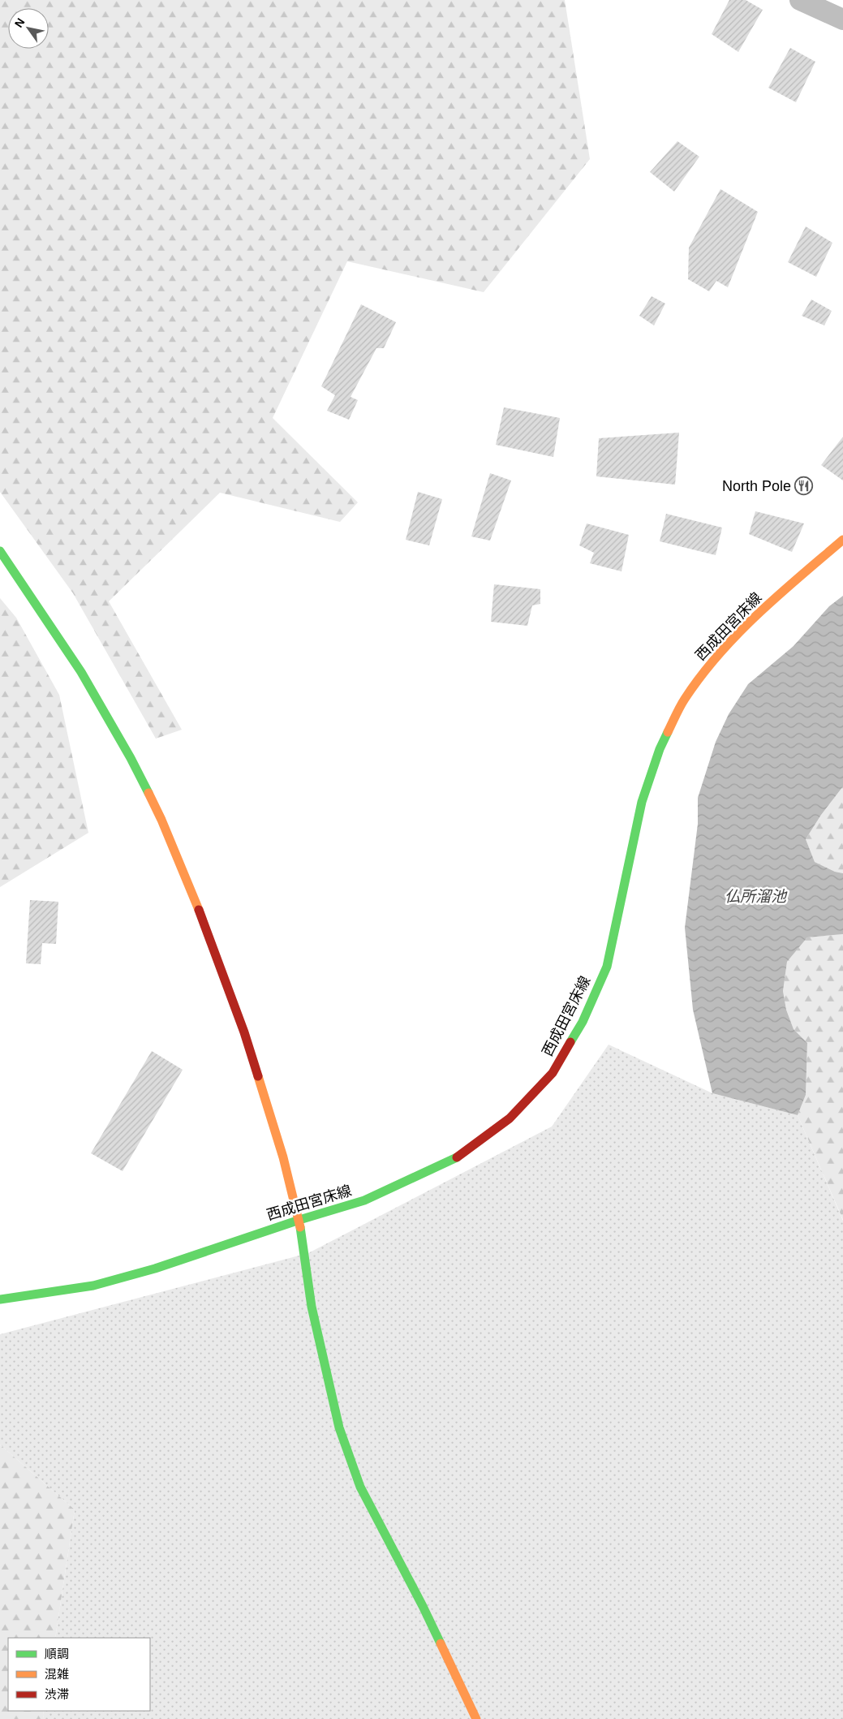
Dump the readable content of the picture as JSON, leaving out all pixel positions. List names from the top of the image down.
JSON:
{
  "streets": {
    "street": ["西成田宮床線"]
  },
  "water": ["仏所溜池"],
  "places": {
    "restaurant": ["North Pole"]
  },
  "legend": ["順調", "混雑", "渋滞"],
  "north": "top left"
}
